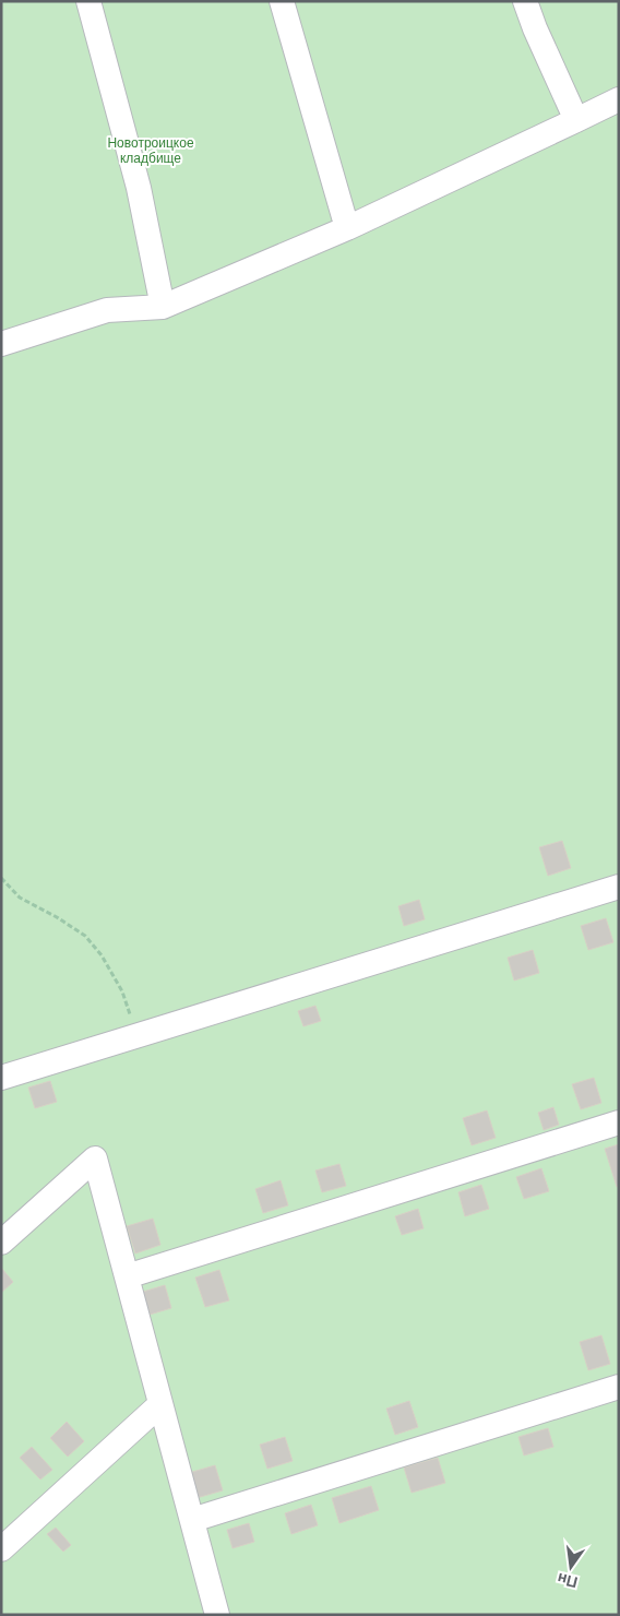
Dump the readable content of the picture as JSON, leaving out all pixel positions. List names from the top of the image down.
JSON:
{
  "parks": ["Новотроицкое кладбище"],
  "north": "bottom"
}
